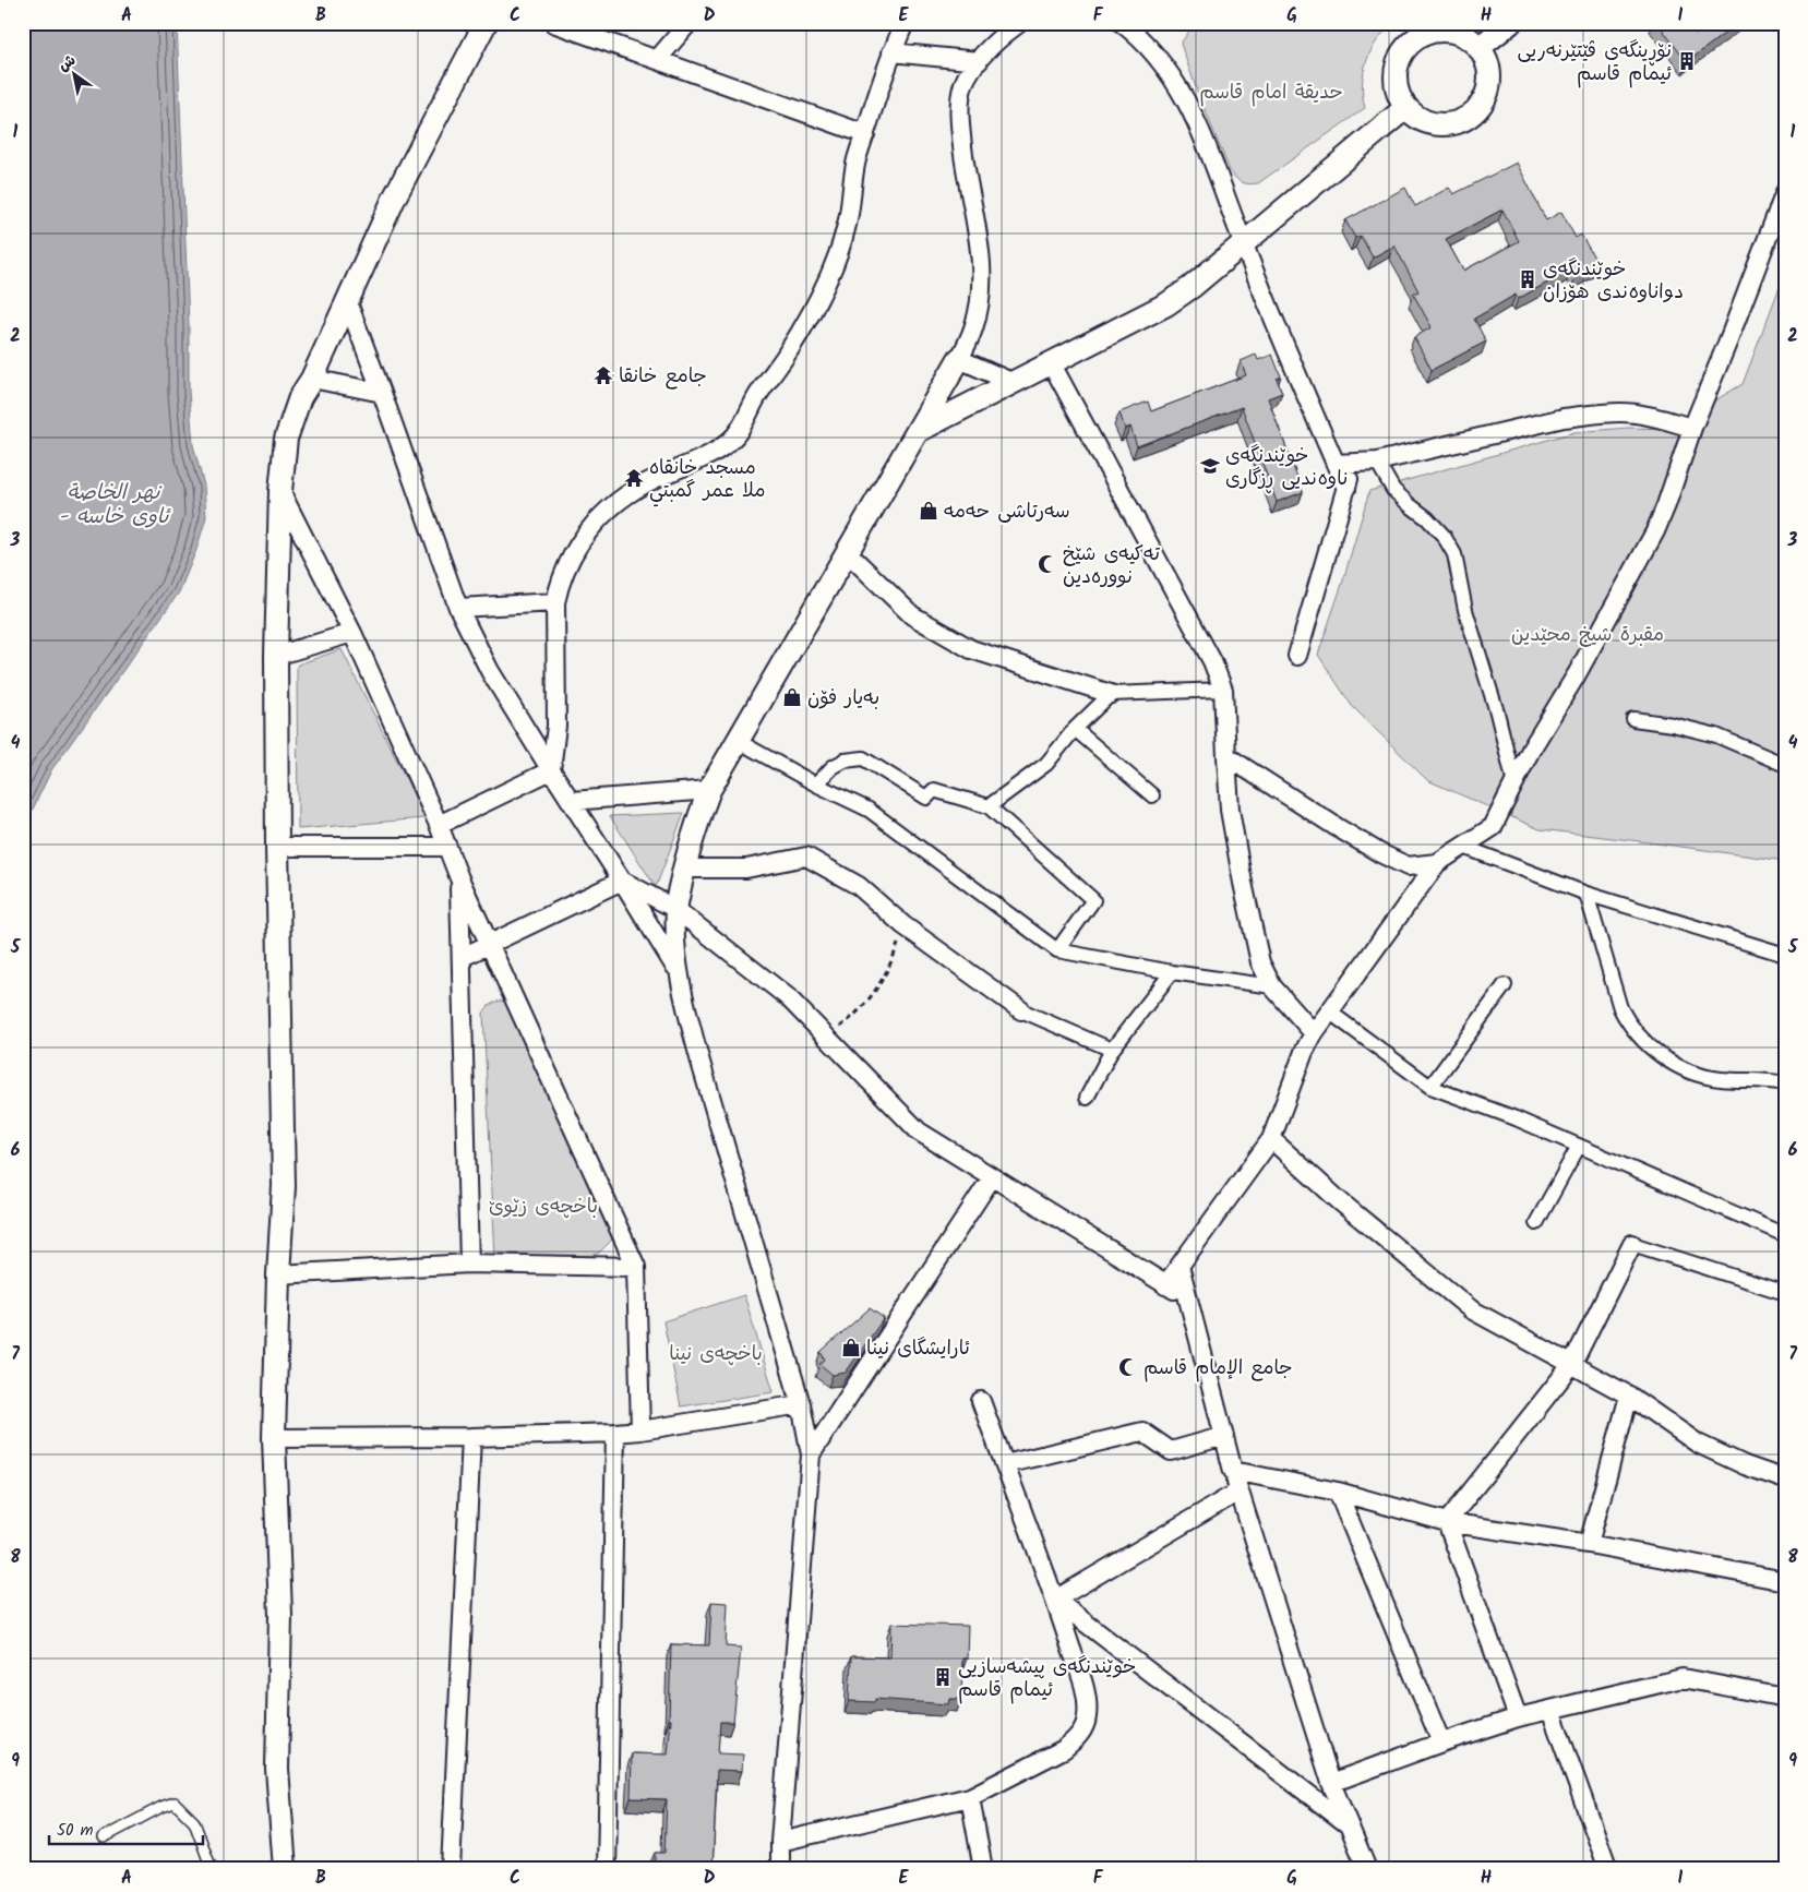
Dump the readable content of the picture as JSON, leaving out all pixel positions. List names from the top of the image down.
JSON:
{
  "water": ["نهر الخاصة - ئاوی خاسە"],
  "parks": [
    "حديقة امام قاسم",
    "مقبرة شيخ محێدین",
    "باخچەی زێوێ",
    "باخچەی نینا"
  ],
  "places": {
    "building": ["نۆڕینگەی ڤێتێرنەریی ئیمام قاسم", "خوێندنگەی دواناوەندی هۆزان", "خوێندنگەی پیشەسازیی ئیمام قاسم"],
    "temple": ["جامع خانقا", "مسجد خانقاه ملا عمر گمبتي"],
    "school or university": ["خوێندنگەی ناوەندیی ڕزگاری"],
    "shop": ["سەرتاشی حەمە", "بەیار فۆن", "ئارایشگای نینا"],
    "mosque": ["تەکیەی شێخ نوورەدین", "جامع الإمام قاسم"]
  },
  "scale_bar": "50 m",
  "north": "top left",
  "grid": {
    "columns": [
      "A",
      "B",
      "C",
      "D",
      "E",
      "F",
      "G",
      "H",
      "I"
    ],
    "rows": [
      "1",
      "2",
      "3",
      "4",
      "5",
      "6",
      "7",
      "8",
      "9"
    ]
  }
}
